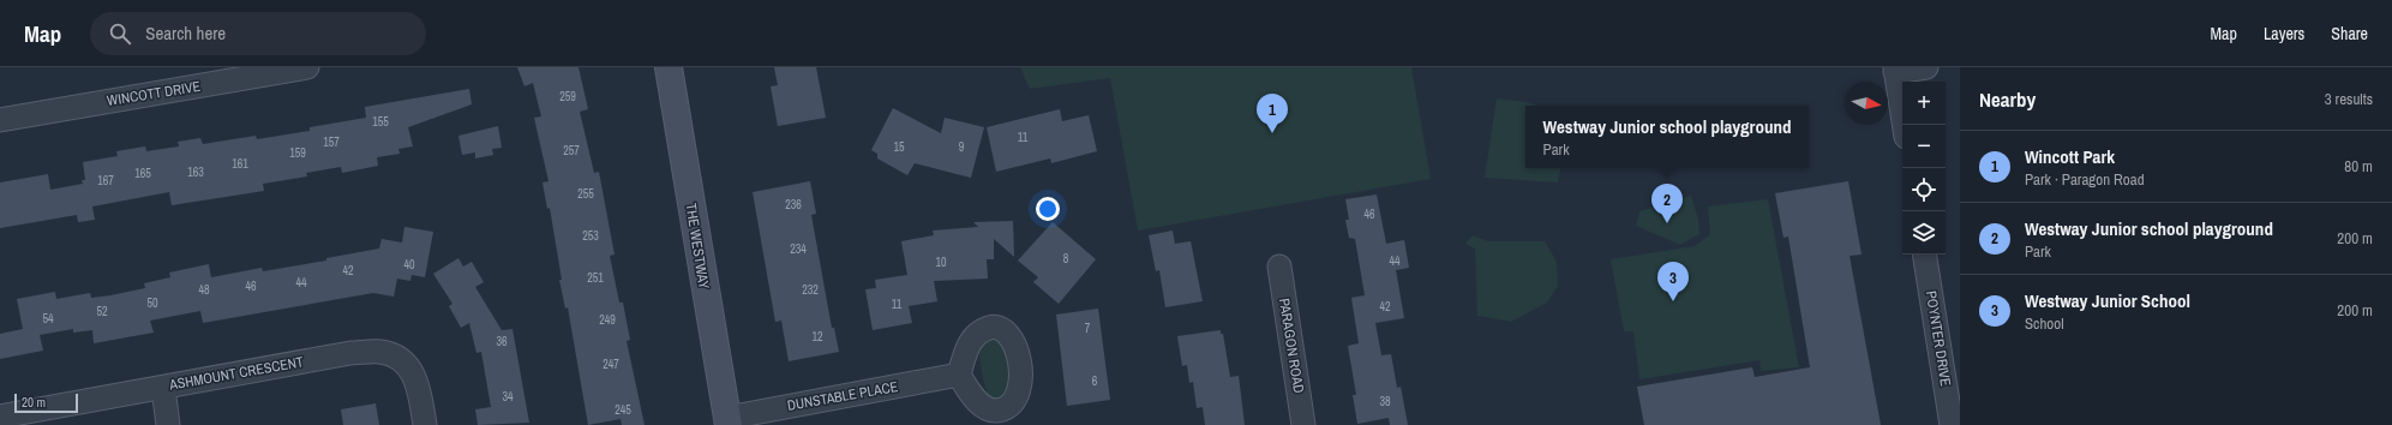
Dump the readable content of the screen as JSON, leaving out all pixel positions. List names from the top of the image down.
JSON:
{
  "streets": {
    "main road": ["THE WESTWAY"],
    "street": [
      "WINCOTT DRIVE",
      "POYNTER DRIVE",
      "PARAGON ROAD",
      "ASHMOUNT CRESCENT",
      "DUNSTABLE PLACE"
    ]
  },
  "crossings": [
    ["THE WESTWAY", "DUNSTABLE PLACE"]
  ],
  "house_numbers": [
    "259",
    "155",
    "11",
    "157",
    "15",
    "9",
    "257",
    "159",
    "161",
    "163",
    "165",
    "167",
    "255",
    "236",
    "46",
    "253",
    "234",
    "8",
    "44",
    "10",
    "40",
    "42",
    "251",
    "44",
    "46",
    "48",
    "232",
    "50",
    "11",
    "42",
    "52",
    "54",
    "249",
    "7",
    "12",
    "36",
    "247",
    "6",
    "34",
    "38",
    "245"
  ],
  "scale_bar": "20 m",
  "north": "right",
  "page": {
    "header": "Map",
    "search": "Search here",
    "nav": ["Map", "Layers", "Share"],
    "heading": ["Nearby", "3 results"],
    "map_buttons": ["+", "−"],
    "pins": ["1", "2", "3"],
    "popup": ["Westway Junior school playground", "Park"],
    "list": [
      {
        "mark": "1",
        "name": "Wincott Park",
        "note": "Park · Paragon Road",
        "value": "80 m"
      },
      {
        "mark": "2",
        "name": "Westway Junior school playground",
        "note": "Park",
        "value": "200 m"
      },
      {
        "mark": "3",
        "name": "Westway Junior School",
        "note": "School",
        "value": "200 m"
      }
    ],
    "scale": "20 m"
  }
}
